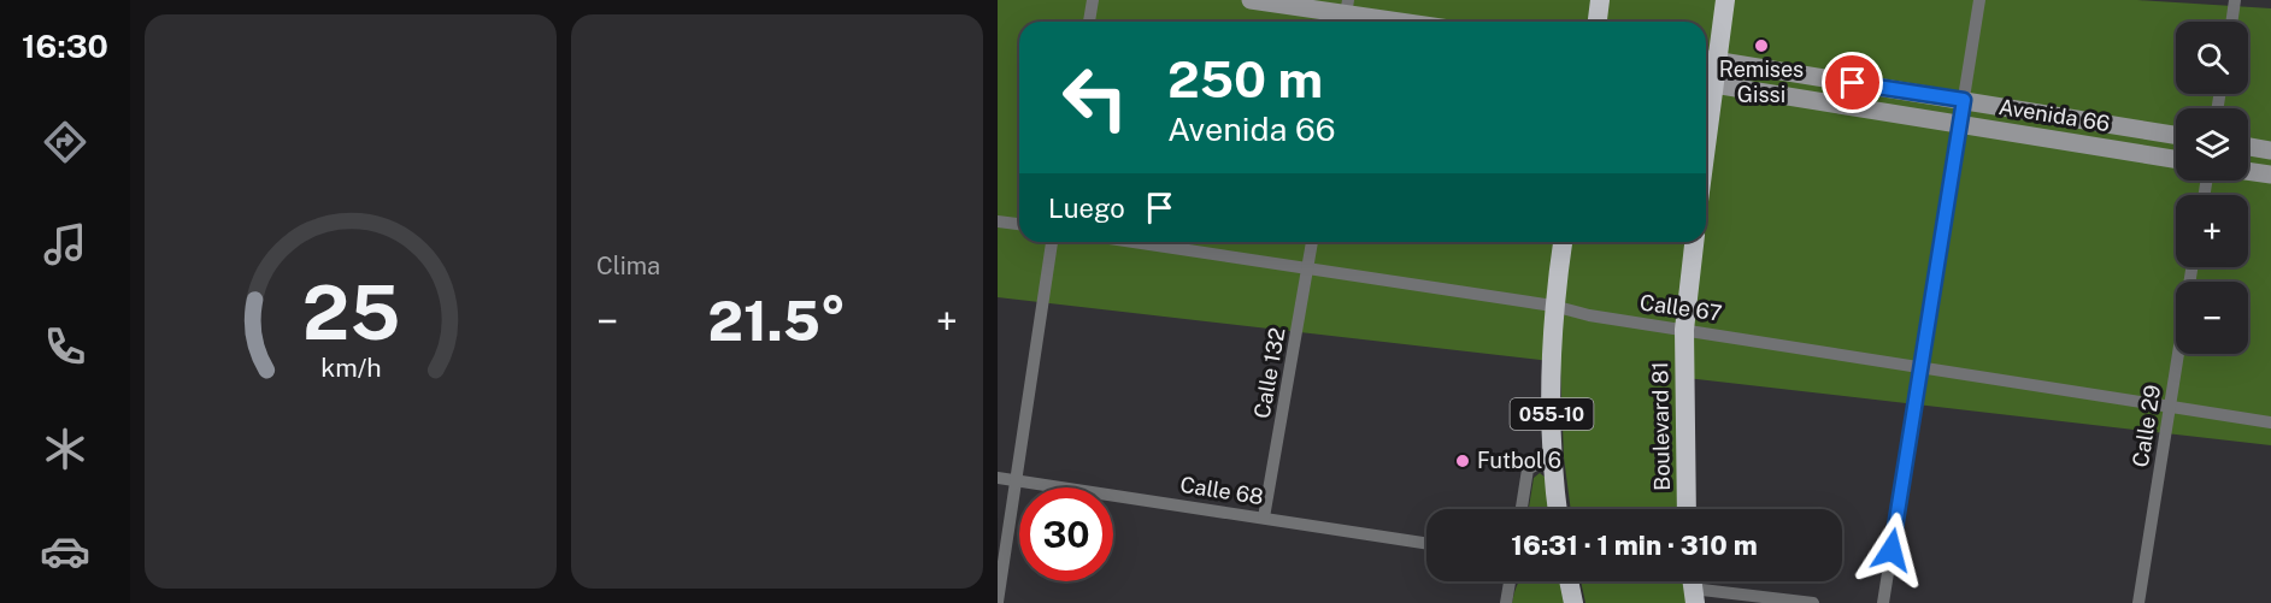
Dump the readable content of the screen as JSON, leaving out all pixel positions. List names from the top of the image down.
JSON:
{
  "streets": {
    "highway": ["055-10", "Boulevard 81"],
    "main road": ["Avenida 66"],
    "street": [
      "Calle 67",
      "Calle 132",
      "Calle 29",
      "Calle 68"
    ]
  },
  "crossings": [
    ["Calle 67", "Calle 132"],
    ["Calle 67", "055-10"],
    ["Calle 67", "Boulevard 81"],
    ["Calle 67", "Calle 29"],
    ["Calle 132", "Calle 68"]
  ],
  "places": ["Remises Gissi", "Futbol 6"],
  "page": {
    "tabs": "16:30",
    "tile": "Clima",
    "map_buttons": ["+", "−"],
    "turn": ["250 m", "Avenida 66"],
    "then": "Luego",
    "heat": ["−", "21.5°", "+"],
    "limit": "30",
    "trip": "16:31 · 1 min · 310 m",
    "gauge": ["25", "km/h"]
  }
}
